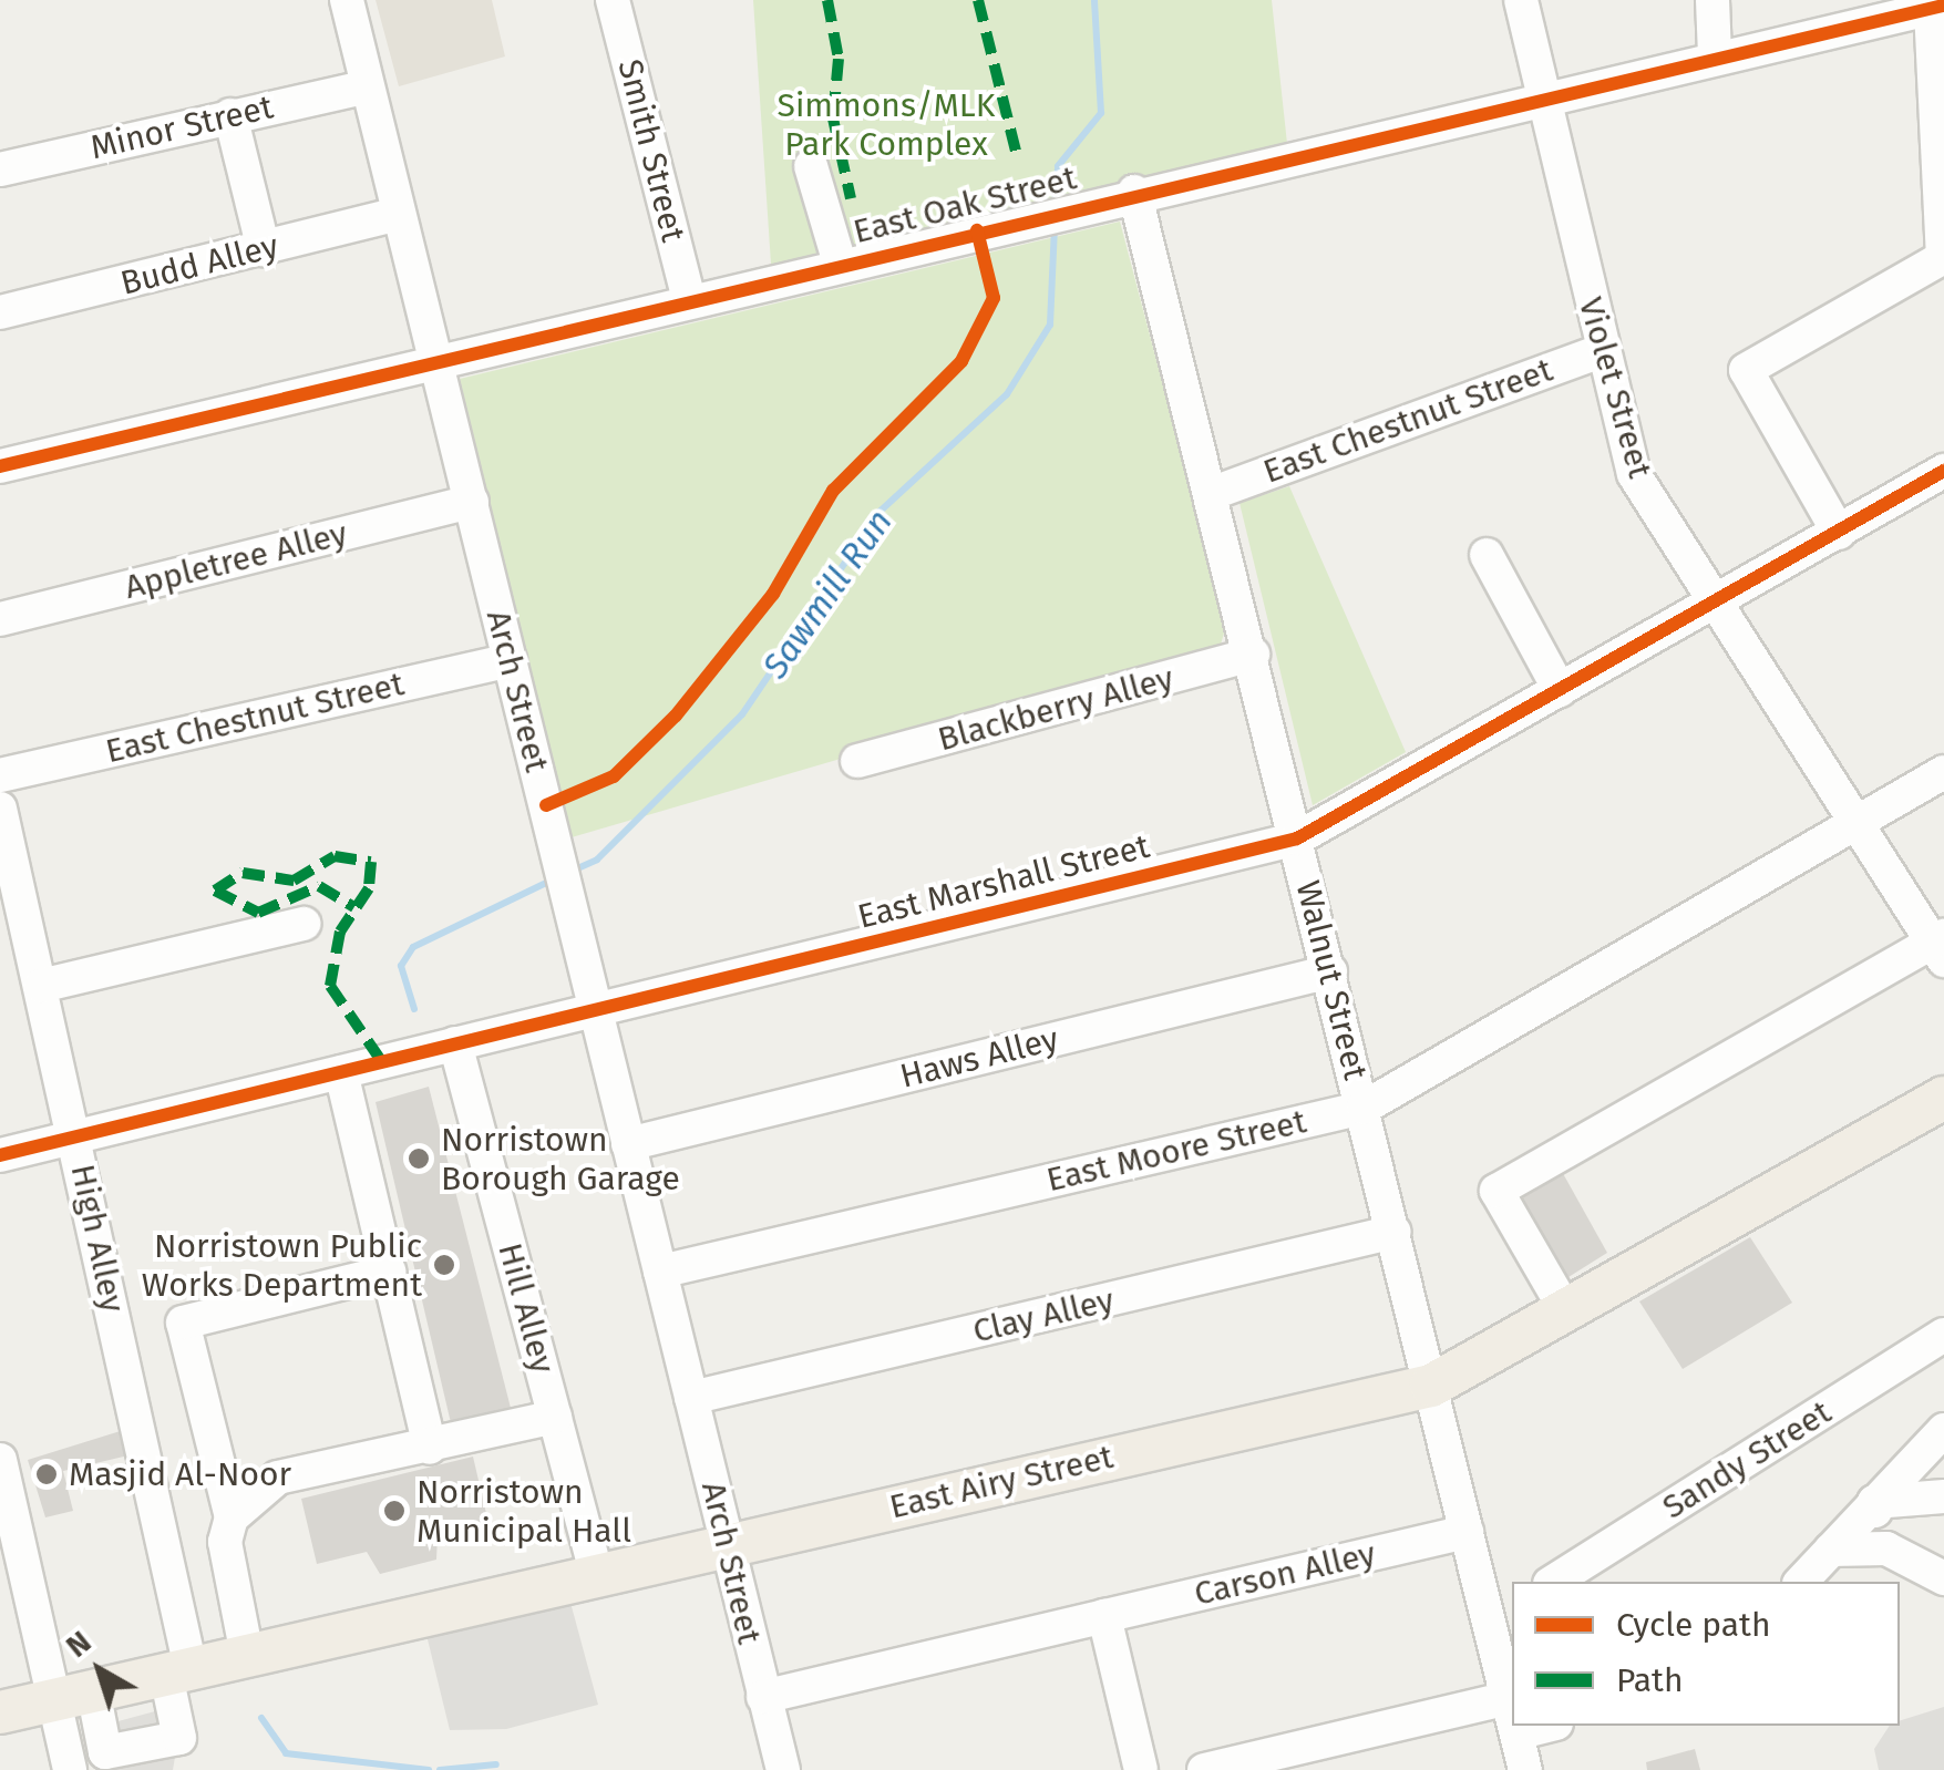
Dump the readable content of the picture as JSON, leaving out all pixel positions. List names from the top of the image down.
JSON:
{
  "streets": {
    "main road": ["East Airy Street"],
    "street": [
      "Minor Street",
      "Smith Street",
      "East Oak Street",
      "Budd Alley",
      "Violet Street",
      "East Chestnut Street",
      "Appletree Alley",
      "Arch Street",
      "Blackberry Alley",
      "East Marshall Street",
      "Walnut Street",
      "Haws Alley",
      "East Moore Street",
      "High Alley",
      "Hill Alley",
      "Clay Alley",
      "Sandy Street",
      "Carson Alley"
    ]
  },
  "crossings": [
    ["Minor Street", "Arch Street"],
    ["Smith Street", "East Oak Street"],
    ["East Oak Street", "Violet Street"],
    ["East Oak Street", "Arch Street"],
    ["East Oak Street", "Walnut Street"],
    ["Budd Alley", "Arch Street"],
    ["Violet Street", "East Chestnut Street"],
    ["Violet Street", "East Marshall Street"],
    ["Violet Street", "East Moore Street"],
    ["East Chestnut Street", "Arch Street"],
    ["East Chestnut Street", "Walnut Street"],
    ["Appletree Alley", "Arch Street"],
    ["Arch Street", "East Marshall Street"],
    ["Arch Street", "Haws Alley"],
    ["Arch Street", "East Moore Street"],
    ["Arch Street", "Clay Alley"],
    ["Arch Street", "East Airy Street"],
    ["Arch Street", "Carson Alley"],
    ["Blackberry Alley", "Walnut Street"],
    ["East Marshall Street", "Walnut Street"],
    ["East Marshall Street", "High Alley"],
    ["East Marshall Street", "Hill Alley"],
    ["Walnut Street", "Haws Alley"],
    ["Walnut Street", "East Moore Street"],
    ["Walnut Street", "Clay Alley"],
    ["Walnut Street", "East Airy Street"],
    ["Walnut Street", "Carson Alley"],
    ["High Alley", "East Airy Street"],
    ["Hill Alley", "East Airy Street"]
  ],
  "water": ["Sawmill Run"],
  "parks": ["Simmons/MLK Park Complex"],
  "places": [
    "Norristown Borough Garage",
    "Norristown Public Works Department",
    "Masjid Al-Noor",
    "Norristown Municipal Hall"
  ],
  "legend": ["Cycle path", "Path"],
  "north": "top left"
}
